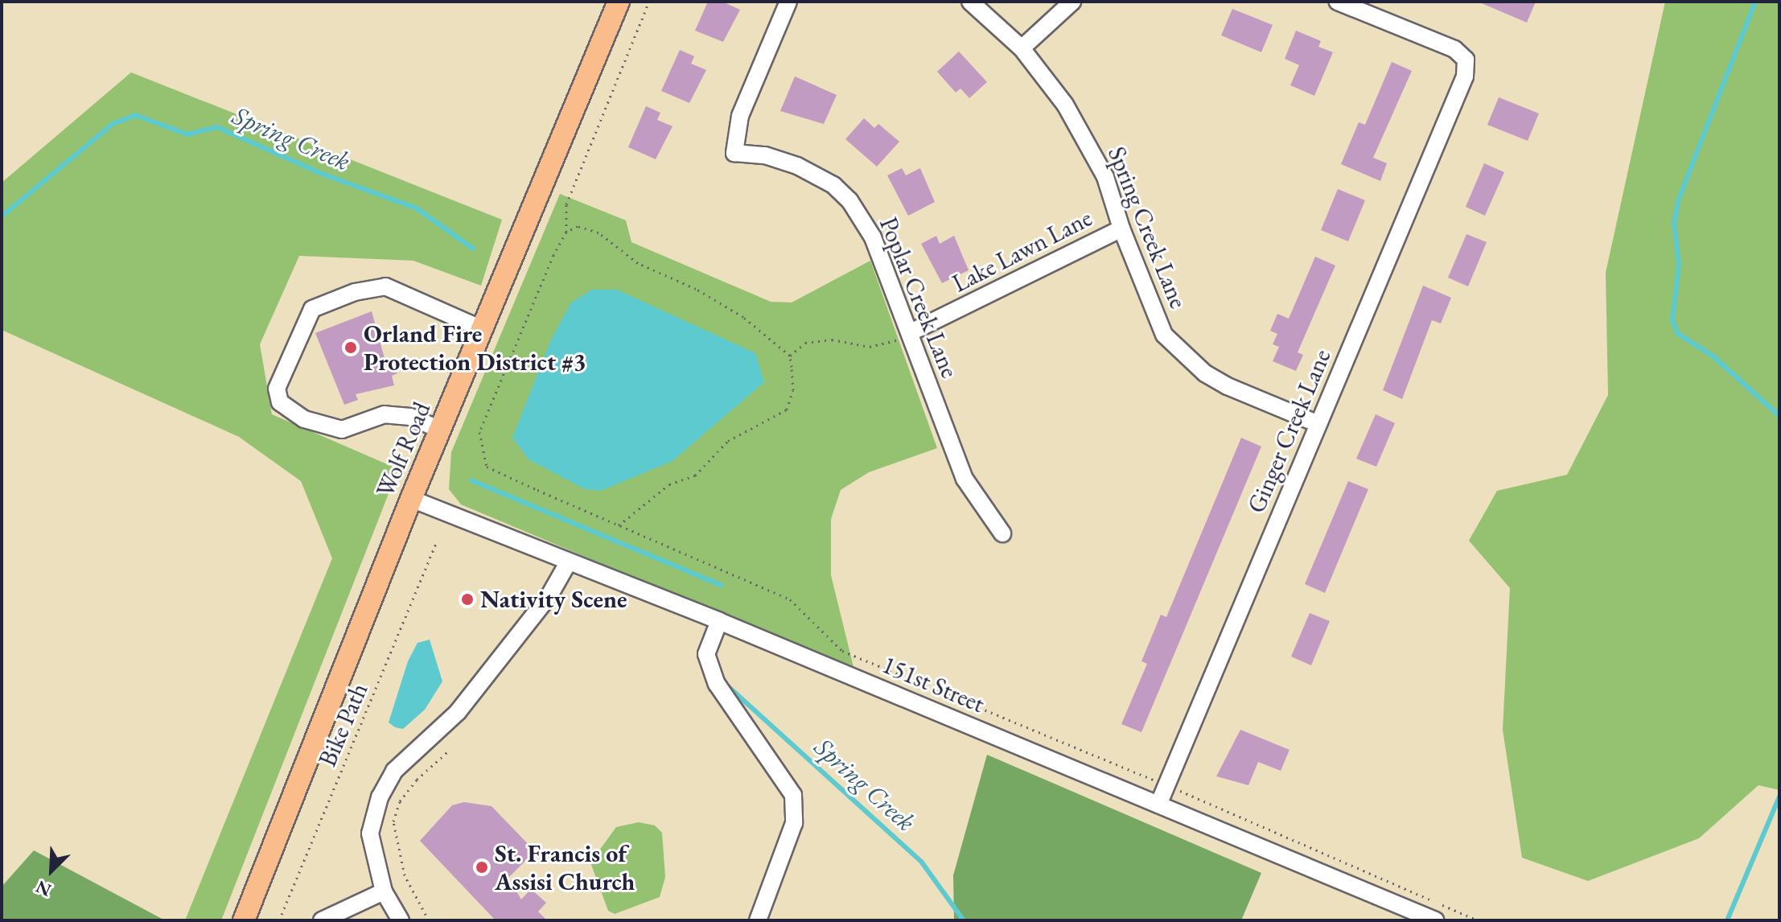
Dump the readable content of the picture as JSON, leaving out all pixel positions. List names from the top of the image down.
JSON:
{
  "streets": {
    "main road": ["Wolf Road"],
    "street": [
      "Spring Creek Lane",
      "Lake Lawn Lane",
      "Poplar Creek Lane",
      "Ginger Creek Lane",
      "151st Street"
    ],
    "path": ["Bike Path"]
  },
  "crossings": [
    ["Spring Creek Lane", "Lake Lawn Lane"],
    ["Spring Creek Lane", "Ginger Creek Lane"],
    ["Lake Lawn Lane", "Poplar Creek Lane"],
    ["Ginger Creek Lane", "151st Street"],
    ["Wolf Road", "151st Street"]
  ],
  "water": ["Spring Creek"],
  "places": ["Orland Fire Protection District #3", "Nativity Scene", "St. Francis of Assisi Church"],
  "north": "bottom left"
}
